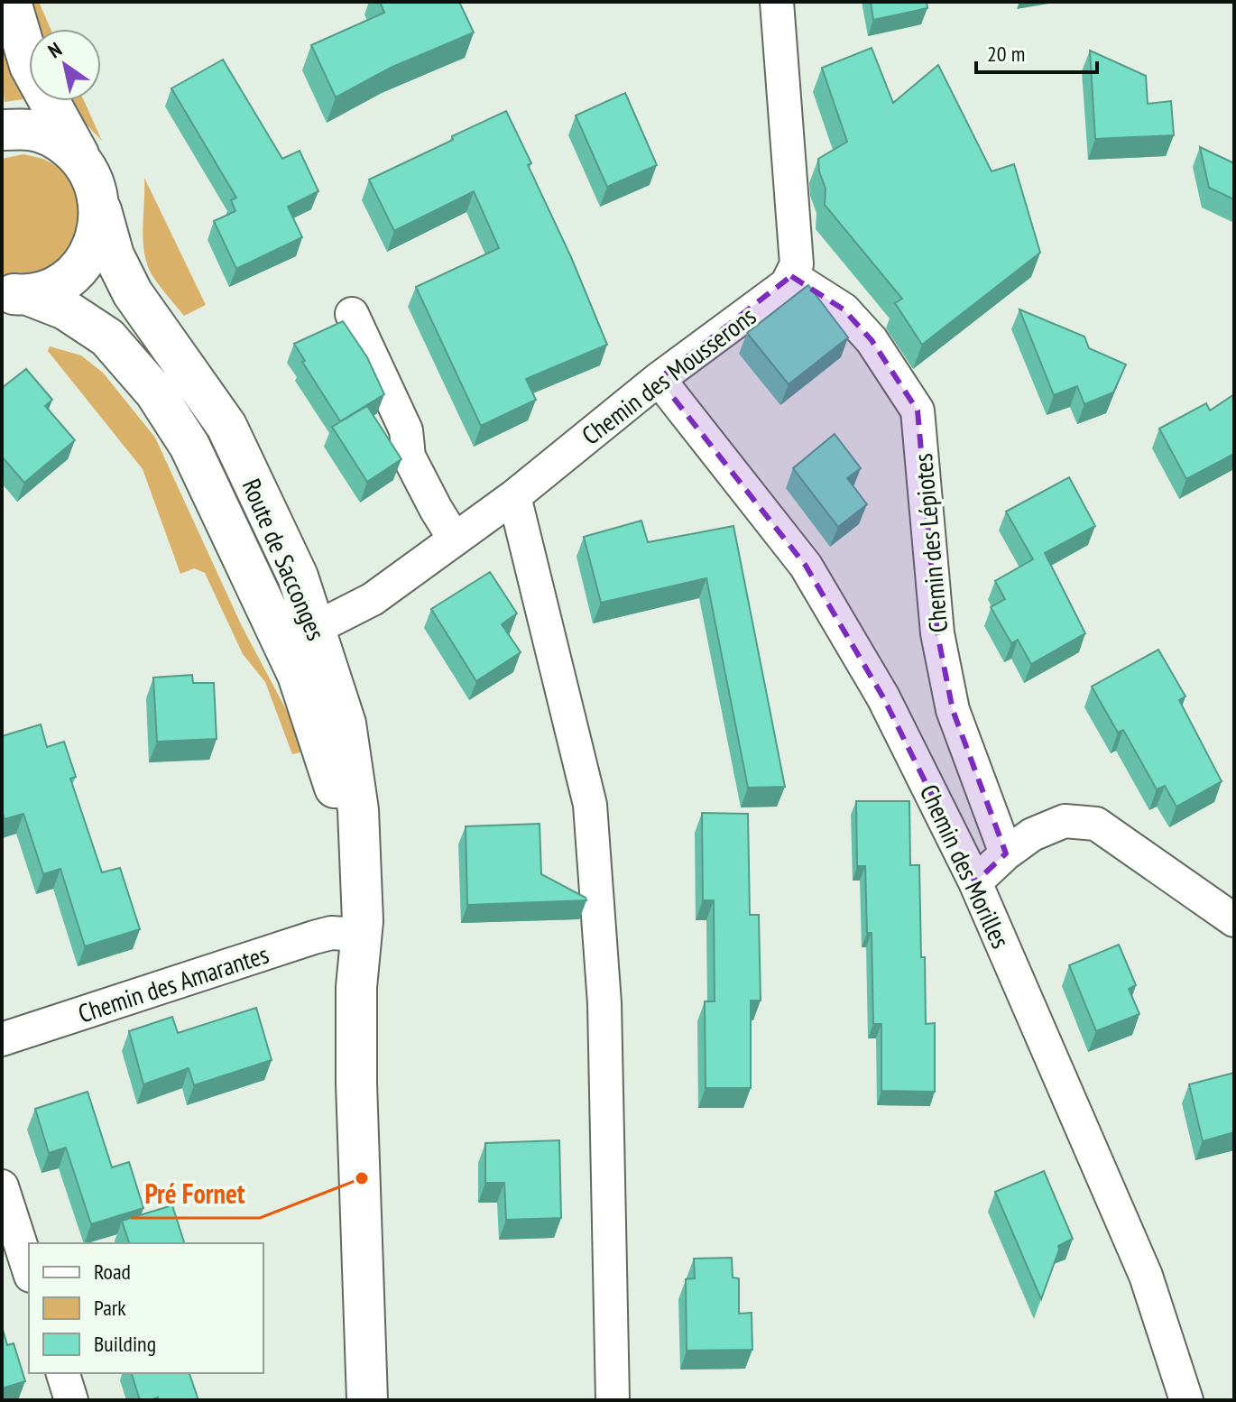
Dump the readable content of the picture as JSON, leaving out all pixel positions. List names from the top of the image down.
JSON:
{
  "streets": {
    "street": [
      "Chemin des Mousserons",
      "Chemin des Lépiotes",
      "Route de Sacconges",
      "Chemin des Morilles",
      "Chemin des Amarantes"
    ]
  },
  "crossings": [
    ["Chemin des Mousserons", "Chemin des Lépiotes"],
    ["Chemin des Mousserons", "Route de Sacconges"],
    ["Chemin des Mousserons", "Chemin des Morilles"],
    ["Route de Sacconges", "Chemin des Amarantes"]
  ],
  "places": ["Pré Fornet"],
  "legend": ["Road", "Park", "Building"],
  "scale_bar": "20 m",
  "north": "top left"
}
